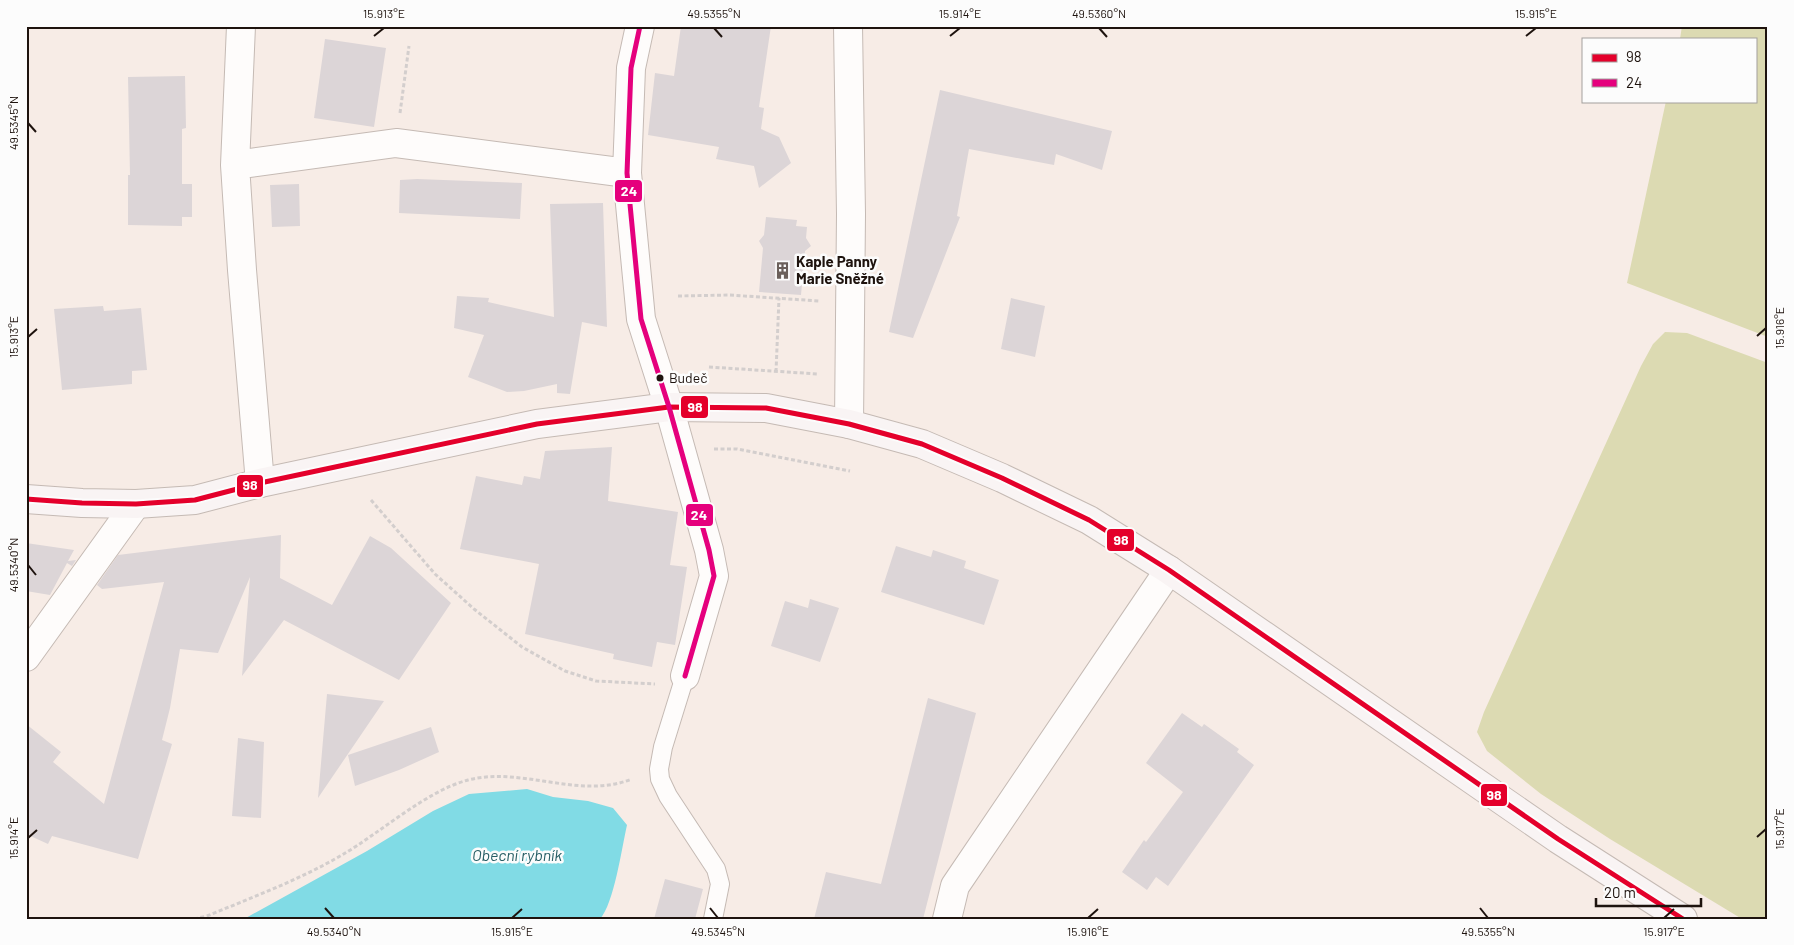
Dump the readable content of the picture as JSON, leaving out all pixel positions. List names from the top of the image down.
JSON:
{
  "water": ["Obecní rybník"],
  "places": {
    "building": ["Kaple Panny Marie Sněžné"],
    "other": ["Budeč"]
  },
  "lines": ["transit line 24", "transit line 98"],
  "legend": ["98", "24"],
  "scale_bar": "20 m",
  "coordinates": [
    "15.913°E",
    "49.5355°N",
    "15.914°E",
    "49.5360°N",
    "15.915°E",
    "49.5345°N",
    "15.916°E",
    "49.5340°N",
    "15.917°E"
  ]
}
